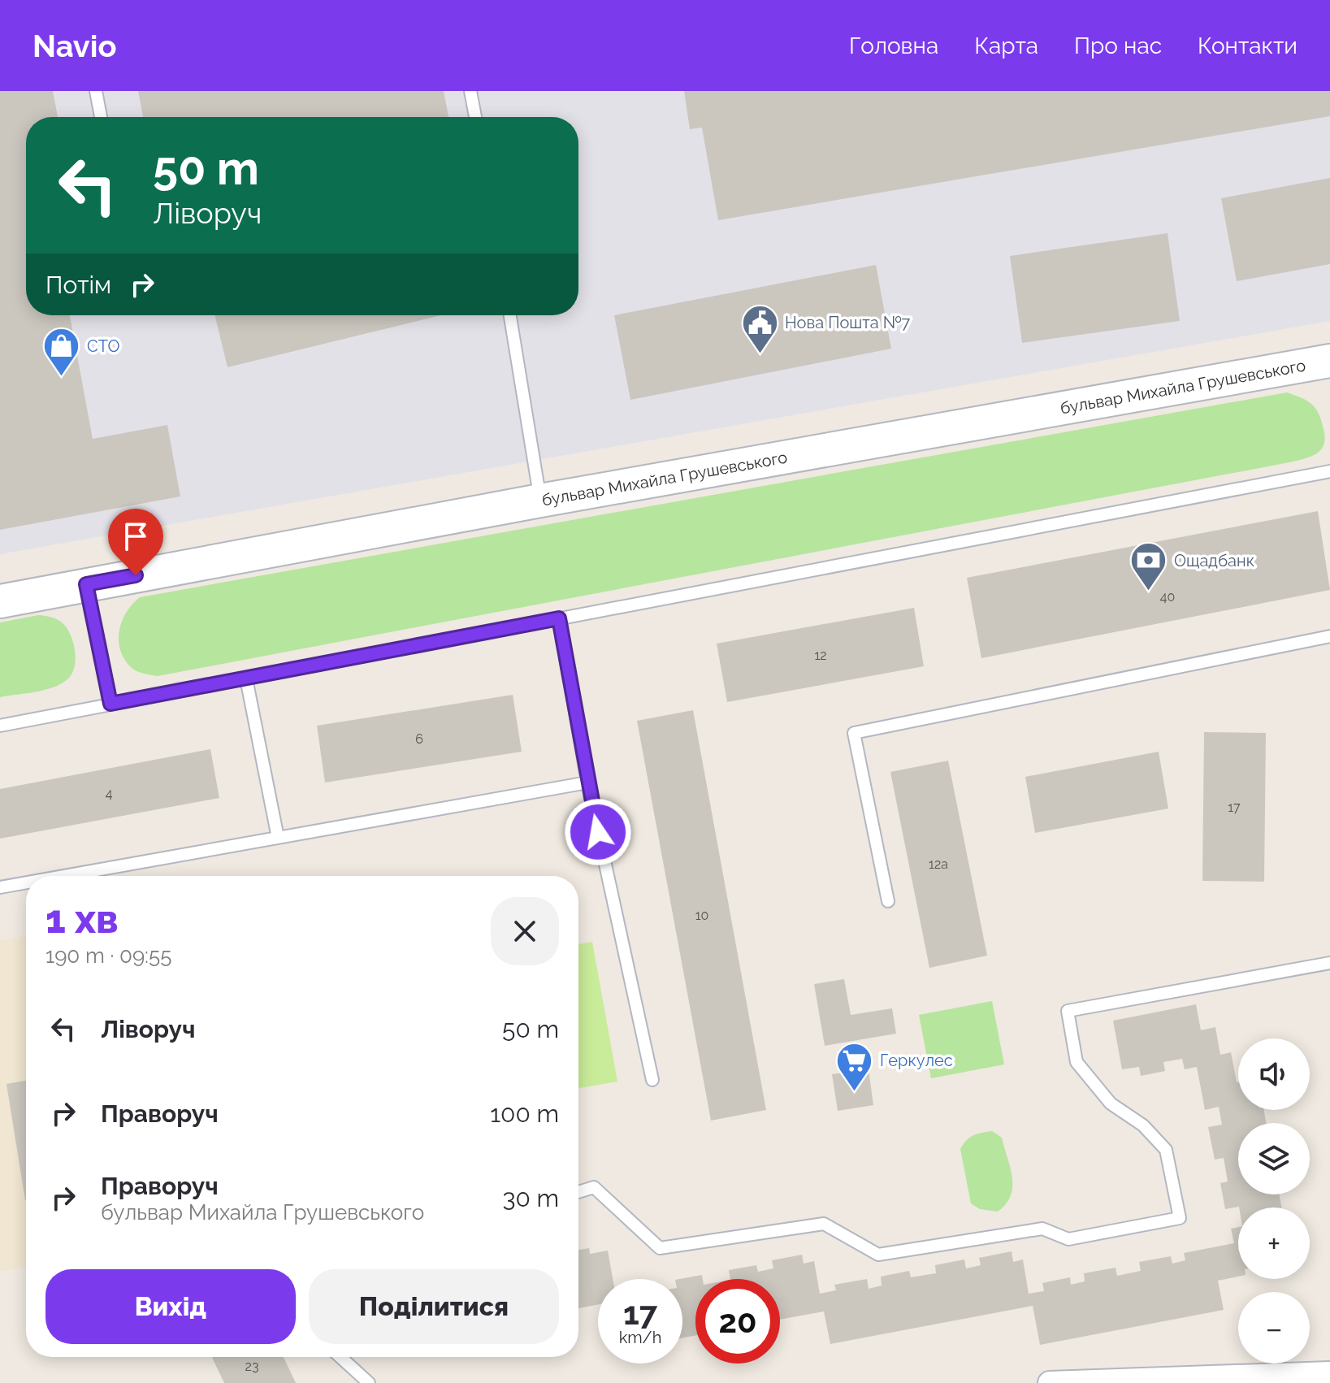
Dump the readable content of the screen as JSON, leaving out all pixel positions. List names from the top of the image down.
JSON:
{
  "streets": {
    "main road": ["бульвар Михайла Грушевського"]
  },
  "places": {
    "public building": ["Нова Пошта №7"],
    "shop": ["СТО"],
    "bank": ["Ощадбанк"],
    "supermarket": ["Геркулес"]
  },
  "house_numbers": [
    "40",
    "12",
    "6",
    "4",
    "17",
    "12а",
    "10",
    "23"
  ],
  "page": {
    "header": "Navio",
    "nav": [
      "Головна",
      "Карта",
      "Про нас",
      "Контакти"
    ],
    "turn": ["50 m", "Ліворуч"],
    "then": "Потім",
    "heading": ["1 хв", "190 m · 09:55"],
    "list": [
      {
        "name": "Ліворуч",
        "value": "50 m"
      },
      {
        "name": "Праворуч",
        "value": "100 m"
      },
      {
        "name": "Праворуч",
        "note": "бульвар Михайла Грушевського",
        "value": "30 m"
      }
    ],
    "map_buttons": ["+", "−"],
    "buttons": ["Вихід", "Поділитися"],
    "speed": "17 km/h",
    "limit": "20"
  }
}
